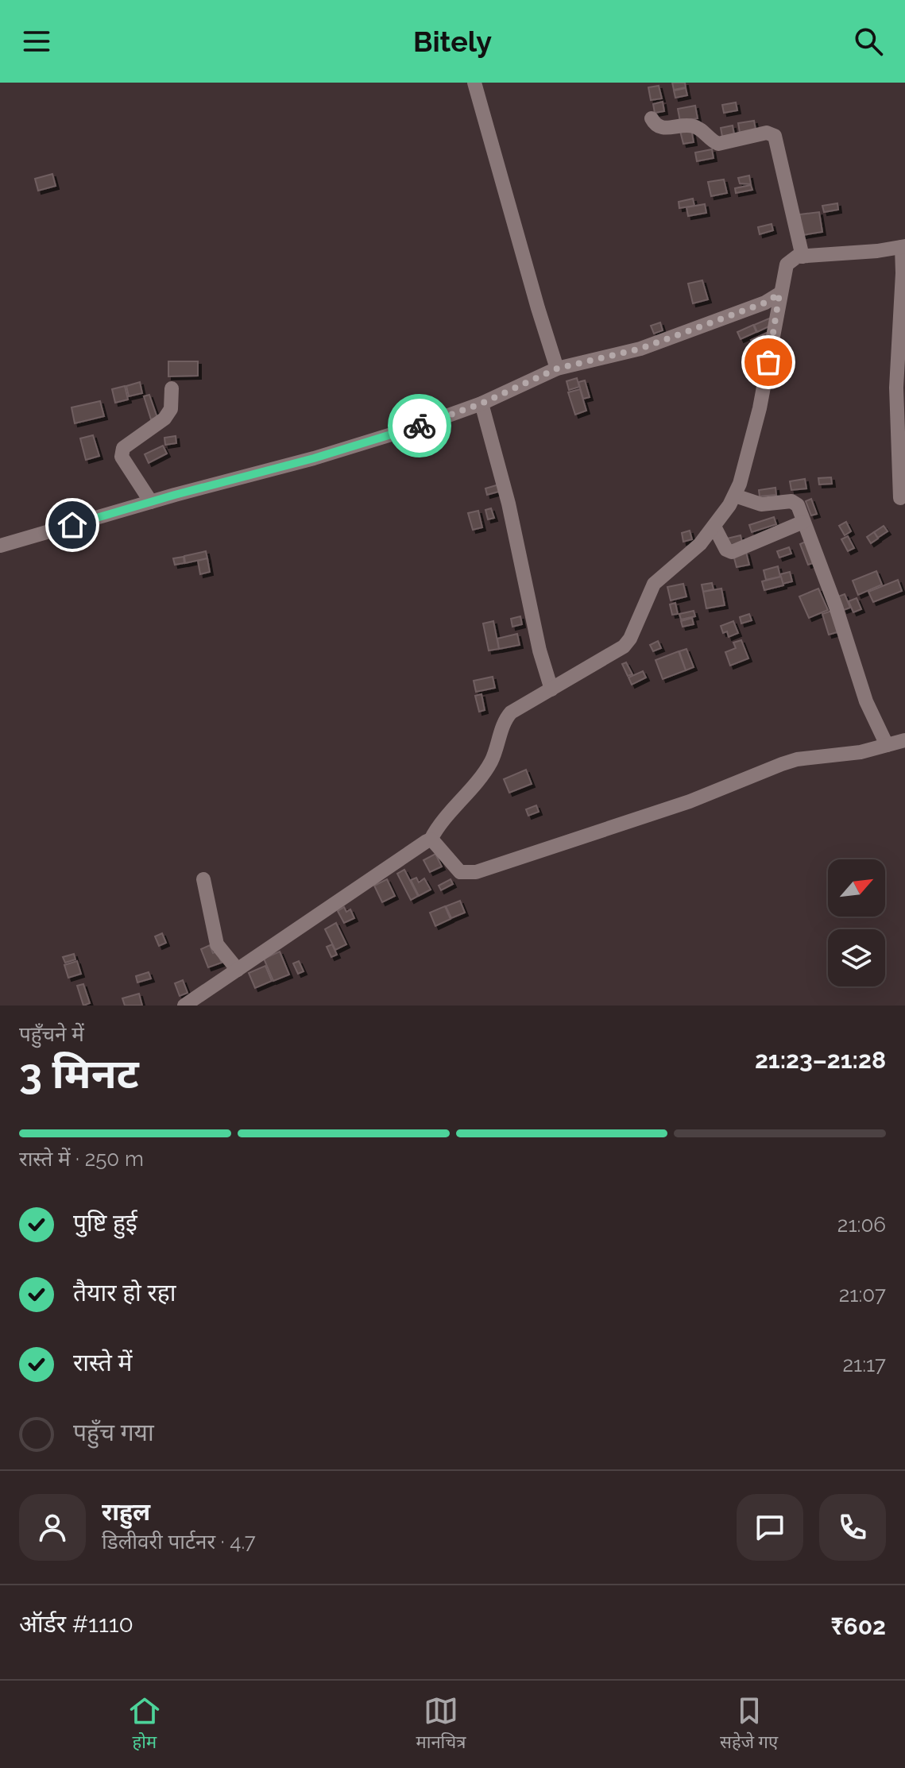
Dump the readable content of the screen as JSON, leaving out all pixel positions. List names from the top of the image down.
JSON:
{
  "north": "top right",
  "page": {
    "header": "Bitely",
    "heading": ["3 मिनट", "पहुँचने में", "21:23–21:28"],
    "panel": [
      "राहुल",
      "डिलीवरी पार्टनर · 4.7",
      "ऑर्डर #1110",
      "₹602"
    ],
    "bar": "रास्ते में · 250 m",
    "list": [
      ["पुष्टि हुई", "21:06"],
      ["तैयार हो रहा", "21:07"],
      ["रास्ते में", "21:17"],
      "पहुँच गया"
    ],
    "tabs": ["होम", "मानचित्र", "सहेजे गए"]
  }
}
